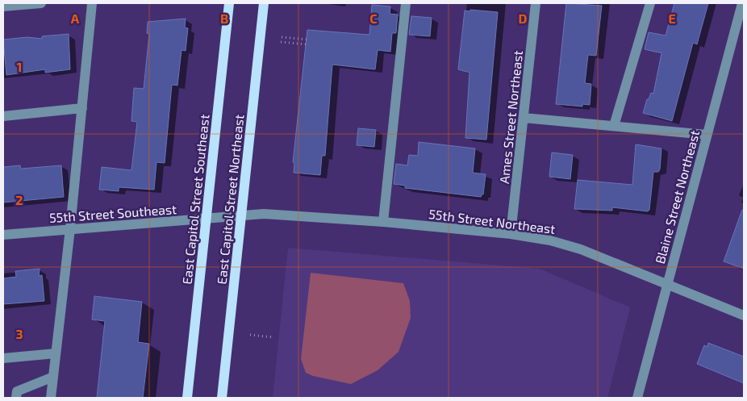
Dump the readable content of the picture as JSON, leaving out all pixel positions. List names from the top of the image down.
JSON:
{
  "streets": {
    "main road": ["East Capitol Street Southeast", "East Capitol Street Northeast"],
    "street": [
      "Ames Street Northeast",
      "Blaine Street Northeast",
      "55th Street Southeast",
      "55th Street Northeast"
    ]
  },
  "crossings": [
    ["Ames Street Northeast", "55th Street Northeast"],
    ["Blaine Street Northeast", "55th Street Northeast"],
    ["East Capitol Street Southeast", "55th Street Southeast"],
    ["East Capitol Street Northeast", "55th Street Northeast"],
    ["55th Street Southeast", "55th Street Northeast"]
  ],
  "grid": {
    "columns": [
      "A",
      "B",
      "C",
      "D",
      "E"
    ],
    "rows": ["1", "2", "3"]
  }
}
